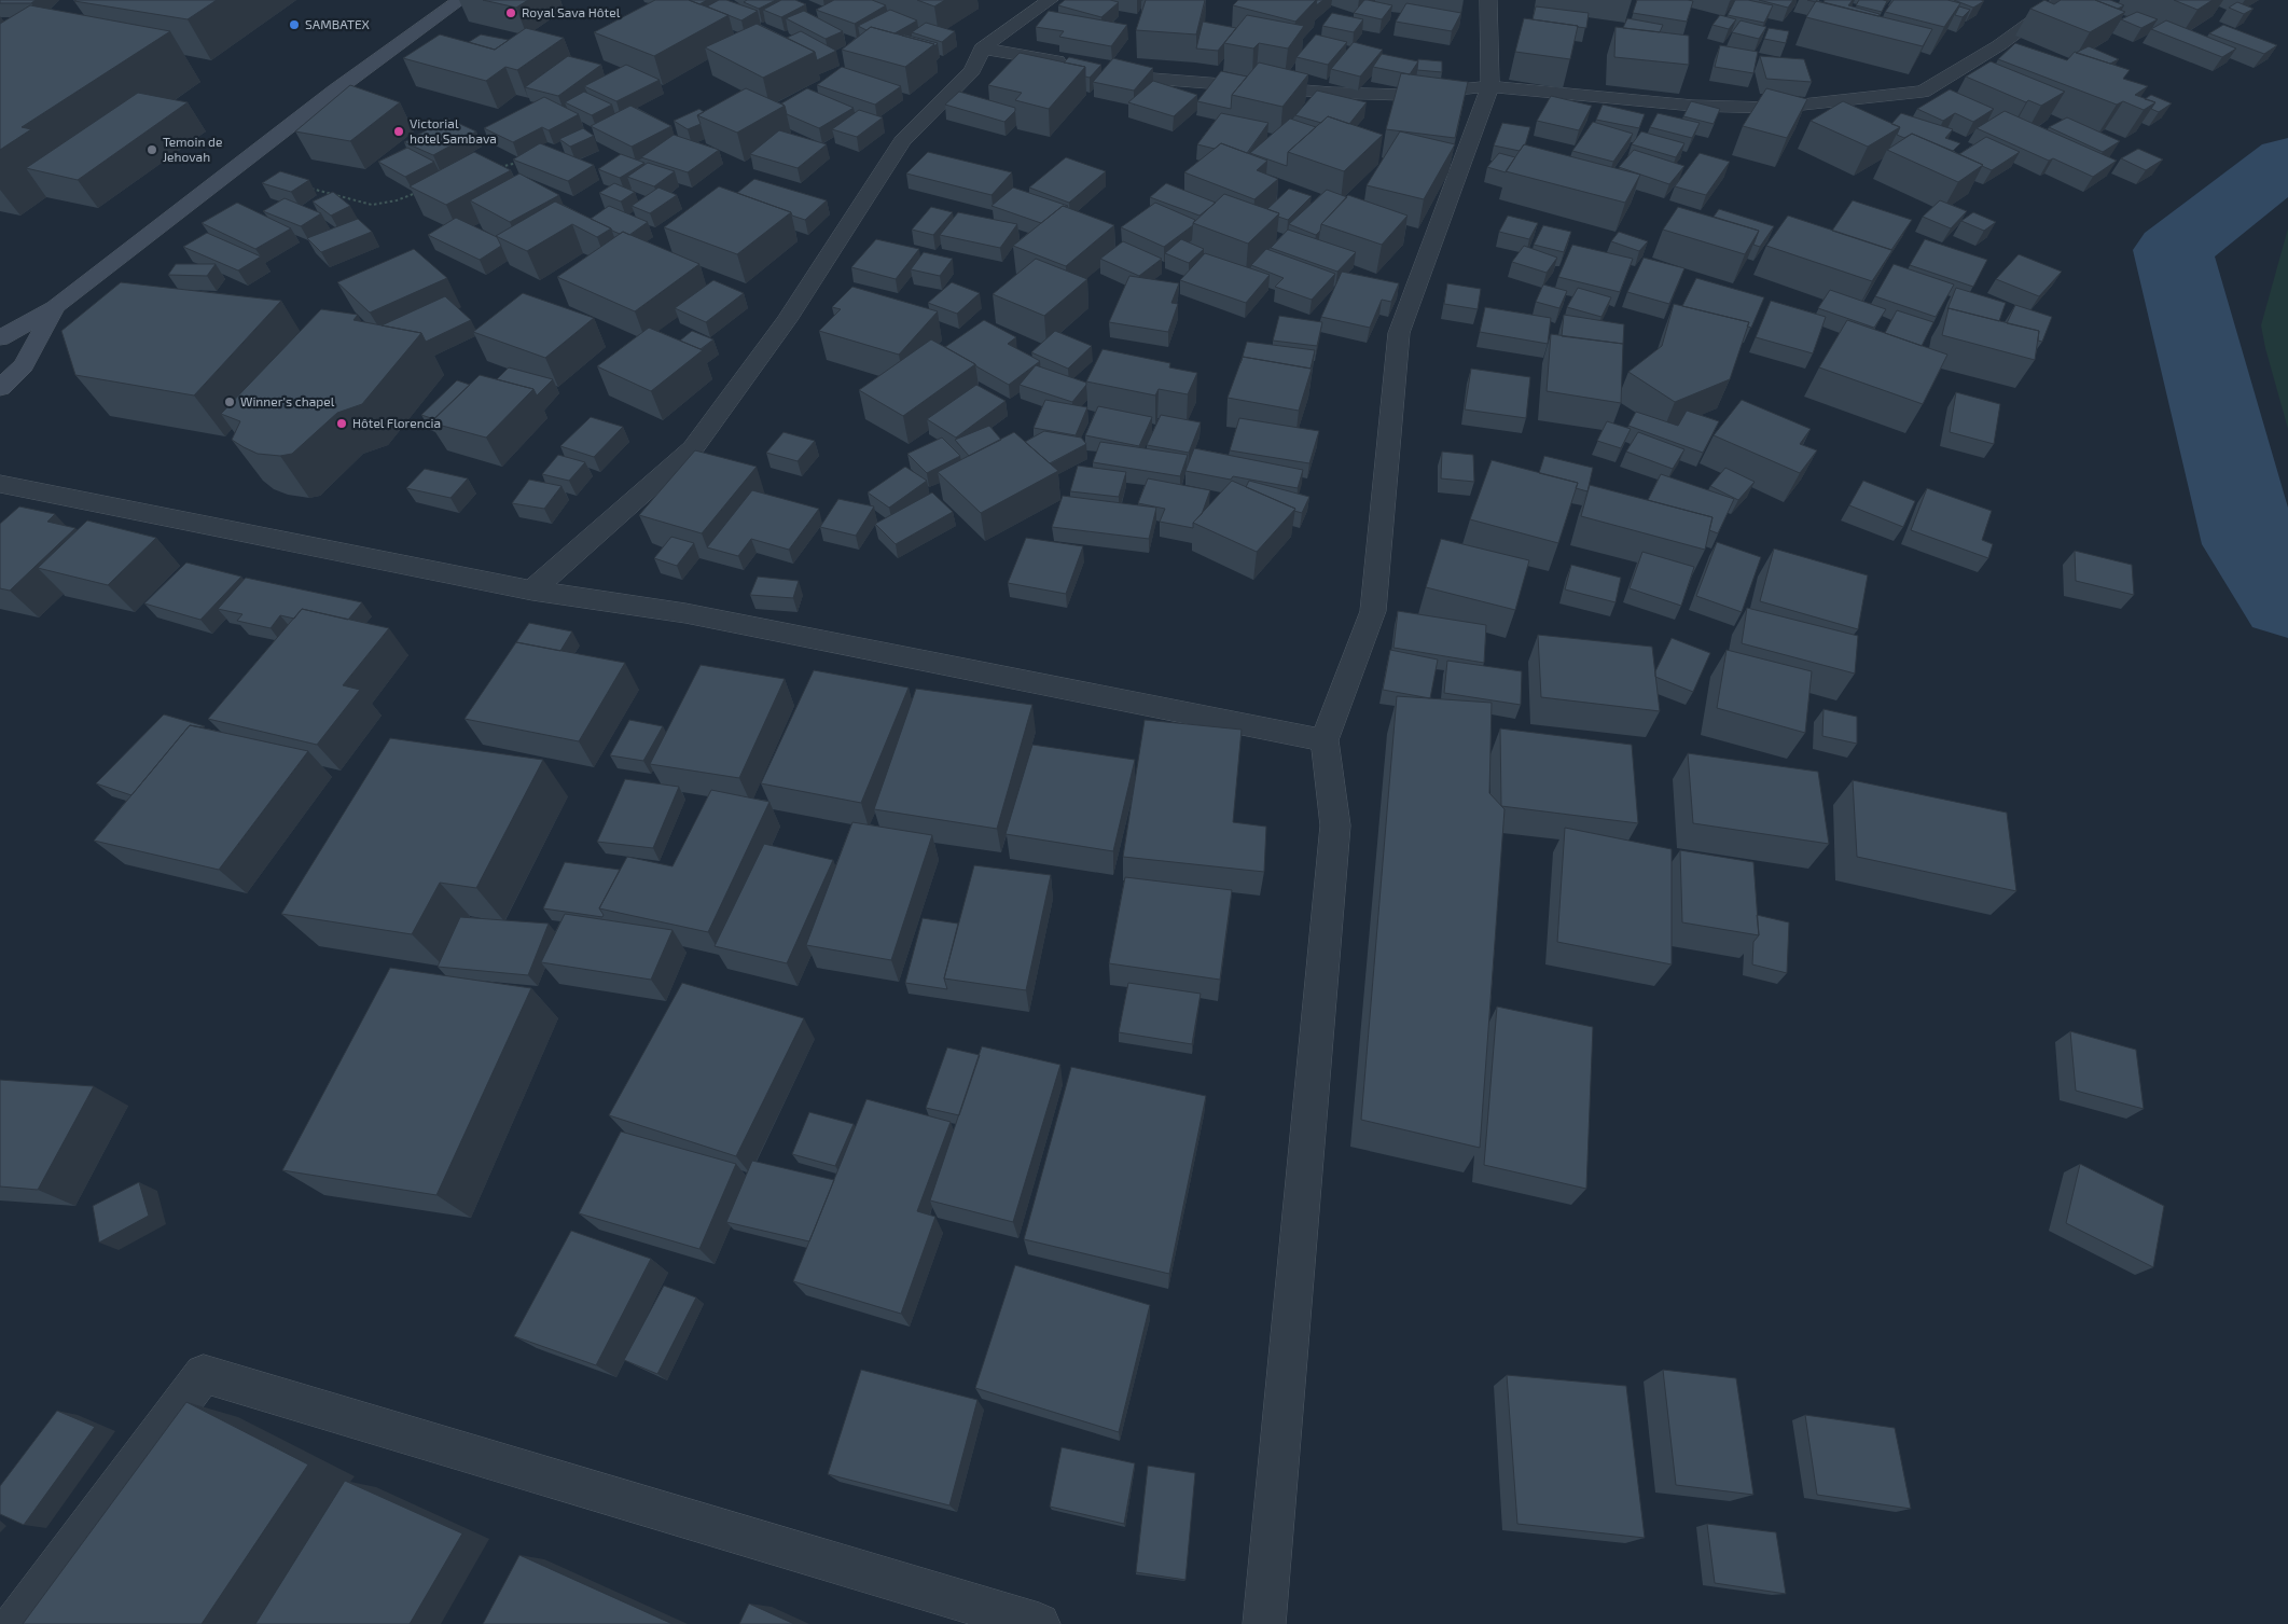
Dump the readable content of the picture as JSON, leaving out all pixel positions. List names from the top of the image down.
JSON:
{
  "places": [
    "Royal Sava Hôtel",
    "SAMBATEX",
    "Victorial hotel Sambava",
    "Temoin de Jehovah",
    "Winner's chapel",
    "Hôtel Florencia"
  ]
}
